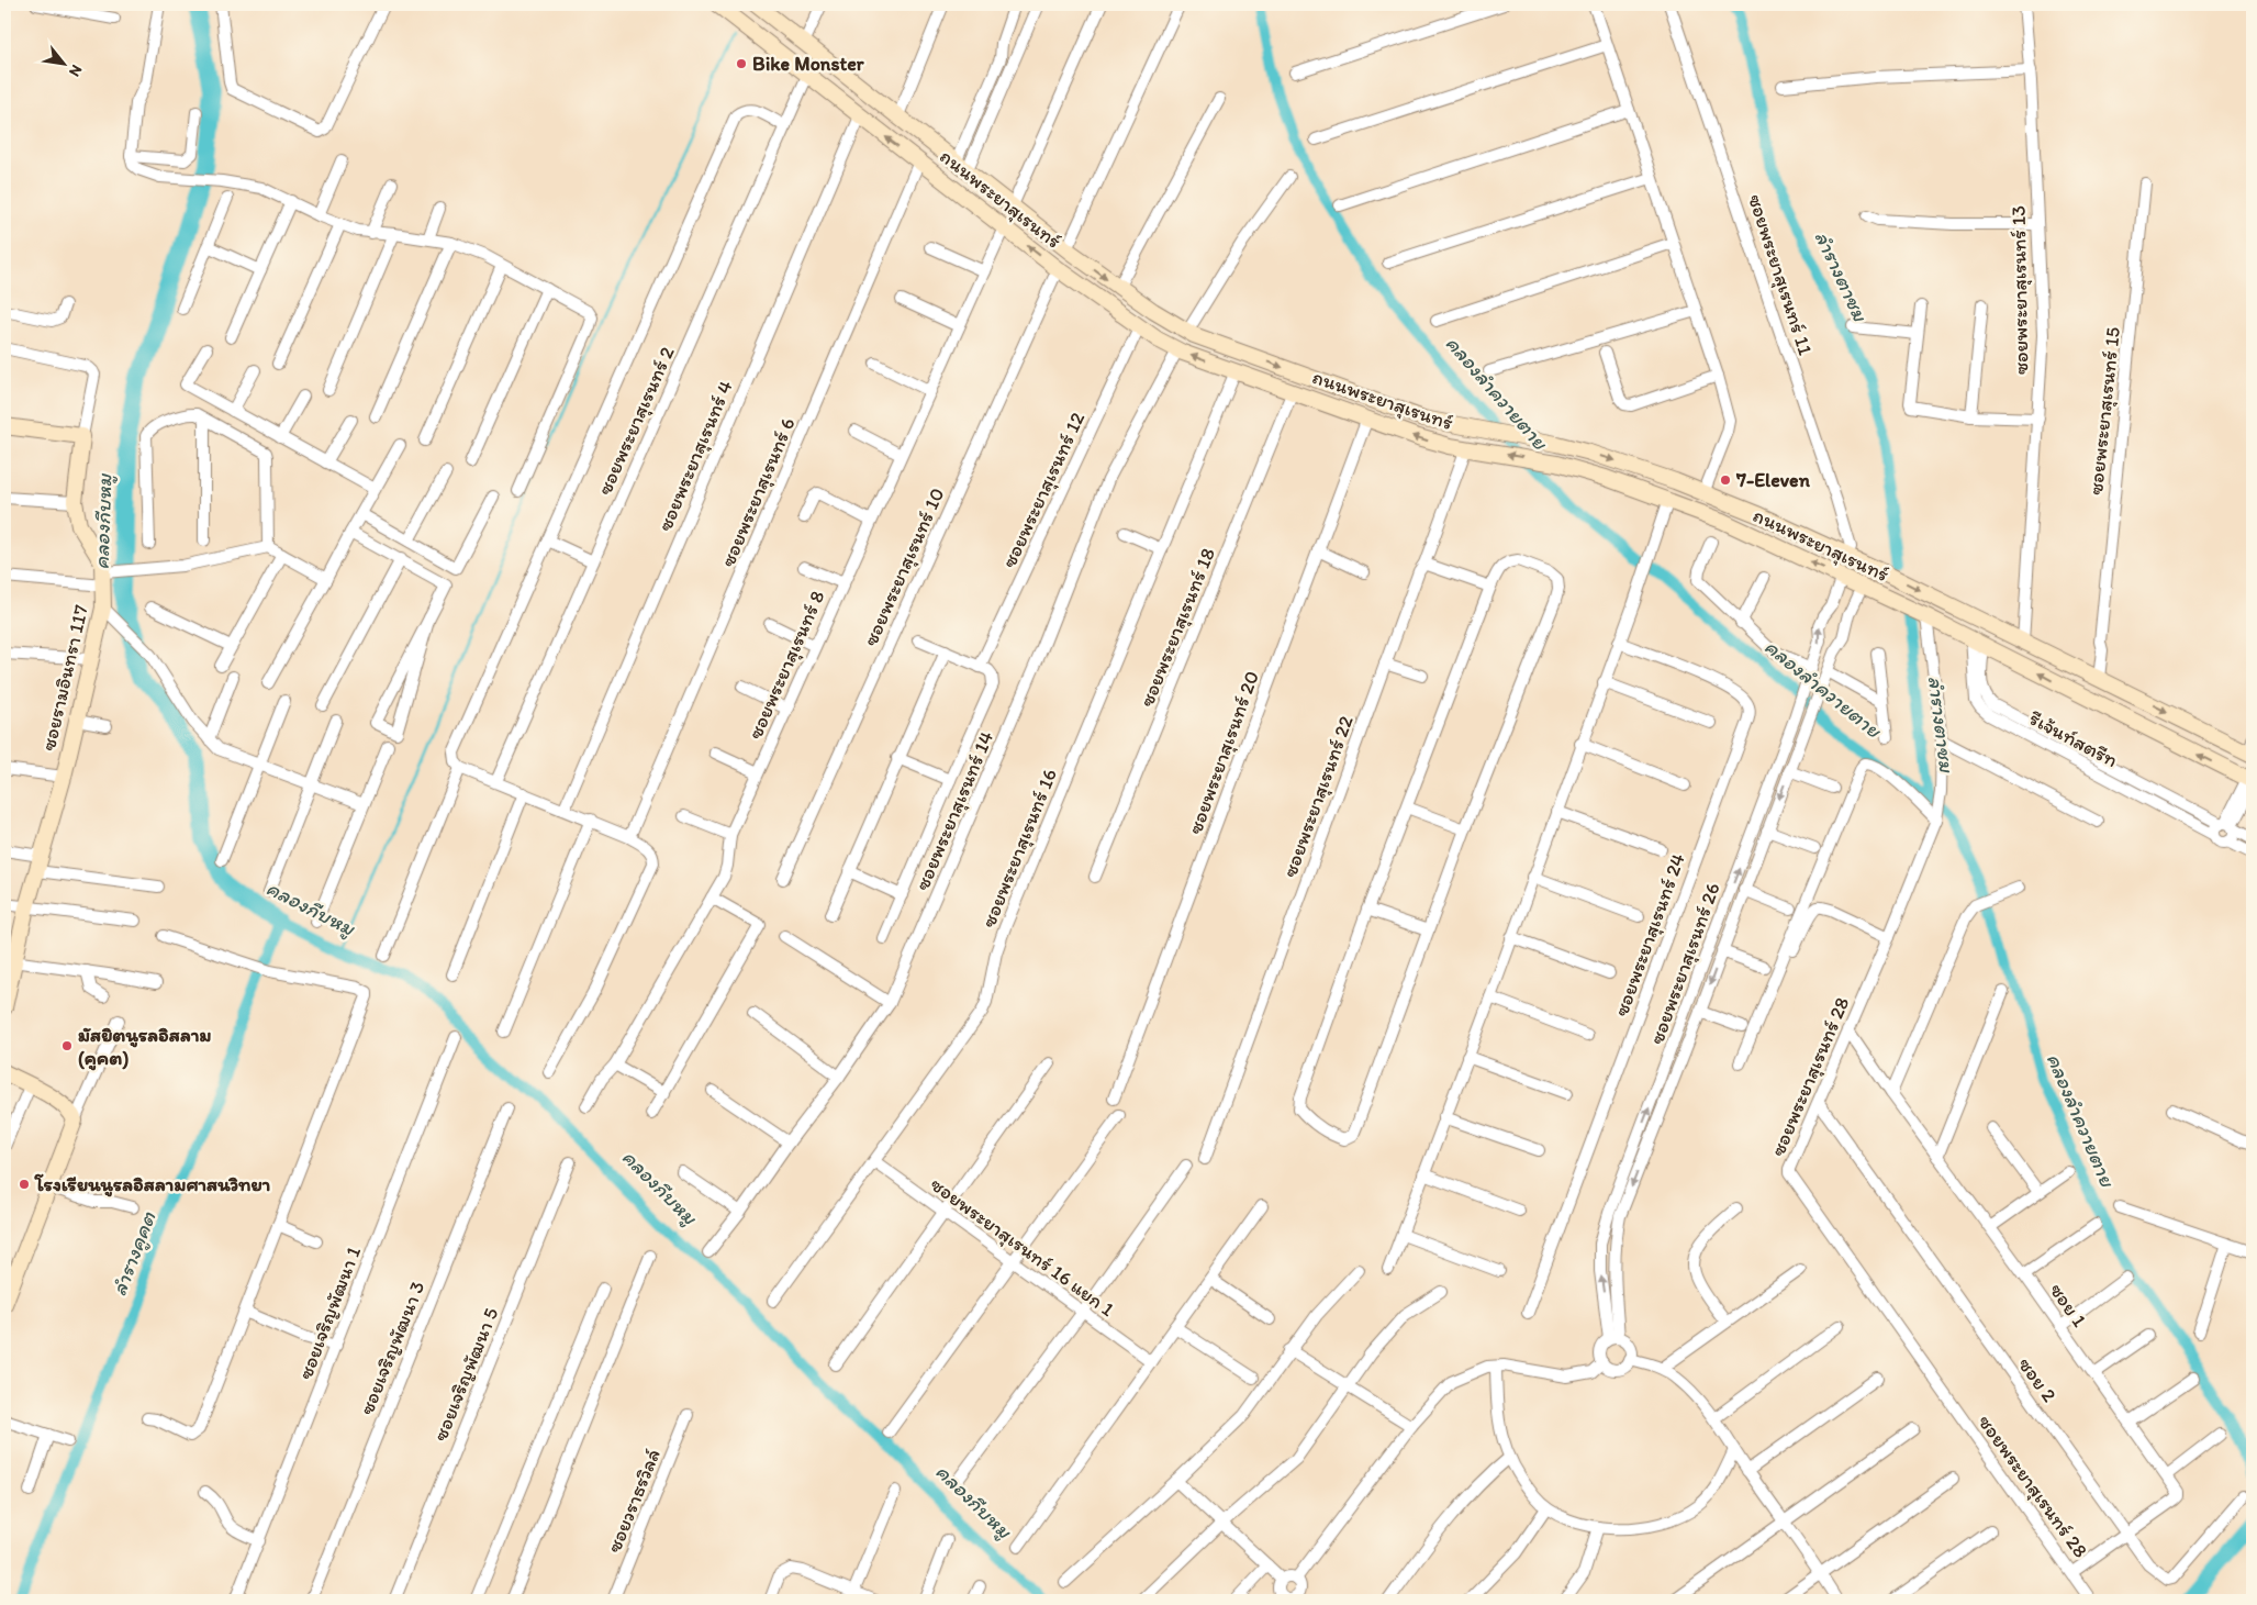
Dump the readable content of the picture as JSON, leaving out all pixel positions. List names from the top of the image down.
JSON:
{
  "streets": {
    "street": [
      "ถนนพระยาสุเรนทร์",
      "ซอยพระยาสุเรนทร์ 11",
      "ซอยพระยาสุเรนทร์ 13",
      "ซอยพระยาสุเรนทร์ 15",
      "ซอยพระยาสุเรนทร์ 2",
      "ซอยพระยาสุเรนทร์ 4",
      "ซอยพระยาสุเรนทร์ 12",
      "ซอยพระยาสุเรนทร์ 6",
      "ซอยพระยาสุเรนทร์ 10",
      "ซอยพระยาสุเรนทร์ 18",
      "ซอยพระยาสุเรนทร์ 8",
      "ซอยรามอินทรา 117",
      "รีเจ้นท์สตรีท",
      "ซอยพระยาสุเรนทร์ 20",
      "ซอยพระยาสุเรนทร์ 22",
      "ซอยพระยาสุเรนทร์ 14",
      "ซอยพระยาสุเรนทร์ 16",
      "ซอยพระยาสุเรนทร์ 24",
      "ซอยพระยาสุเรนทร์ 26",
      "ซอยพระยาสุเรนทร์ 28",
      "ซอยพระยาสุเรนทร์ 16 แยก 1",
      "ซอย 1",
      "ซอยเจริญพัฒนา 1",
      "ซอยเจริญพัฒนา 3",
      "ซอยเจริญพัฒนา 5",
      "ซอย 2",
      "ซอยวราธรวิลล์"
    ]
  },
  "crossings": [
    ["ถนนพระยาสุเรนทร์", "ซอยพระยาสุเรนทร์ 11"],
    ["ถนนพระยาสุเรนทร์", "ซอยพระยาสุเรนทร์ 13"],
    ["ถนนพระยาสุเรนทร์", "ซอยพระยาสุเรนทร์ 15"],
    ["ถนนพระยาสุเรนทร์", "ซอยพระยาสุเรนทร์ 2"],
    ["ถนนพระยาสุเรนทร์", "ซอยพระยาสุเรนทร์ 4"],
    ["ถนนพระยาสุเรนทร์", "ซอยพระยาสุเรนทร์ 12"],
    ["ถนนพระยาสุเรนทร์", "ซอยพระยาสุเรนทร์ 6"],
    ["ถนนพระยาสุเรนทร์", "ซอยพระยาสุเรนทร์ 10"],
    ["ถนนพระยาสุเรนทร์", "ซอยพระยาสุเรนทร์ 18"],
    ["ถนนพระยาสุเรนทร์", "ซอยพระยาสุเรนทร์ 8"],
    ["ถนนพระยาสุเรนทร์", "รีเจ้นท์สตรีท"],
    ["ถนนพระยาสุเรนทร์", "ซอยพระยาสุเรนทร์ 20"],
    ["ถนนพระยาสุเรนทร์", "ซอยพระยาสุเรนทร์ 22"],
    ["ถนนพระยาสุเรนทร์", "ซอยพระยาสุเรนทร์ 14"],
    ["ถนนพระยาสุเรนทร์", "ซอยพระยาสุเรนทร์ 16"],
    ["ถนนพระยาสุเรนทร์", "ซอยพระยาสุเรนทร์ 26"],
    ["ถนนพระยาสุเรนทร์", "ซอยพระยาสุเรนทร์ 28"],
    ["ซอยพระยาสุเรนทร์ 16", "ซอยพระยาสุเรนทร์ 16 แยก 1"],
    ["ซอยพระยาสุเรนทร์ 28", "ซอย 1"],
    ["ซอยพระยาสุเรนทร์ 28", "ซอย 2"],
    ["ซอย 1", "ซอย 2"]
  ],
  "water": [
    "ลำรางตาชม",
    "คลองลำควายตาย",
    "คลองกีบหมู",
    "ลำรางคูคต"
  ],
  "places": [
    "Bike Monster",
    "7-Eleven",
    "มัสยิตนูรลอิสลาม (คูคต)",
    "โรงเรียนนูรลอิสลามศาสนวิทยา"
  ],
  "north": "bottom right"
}
